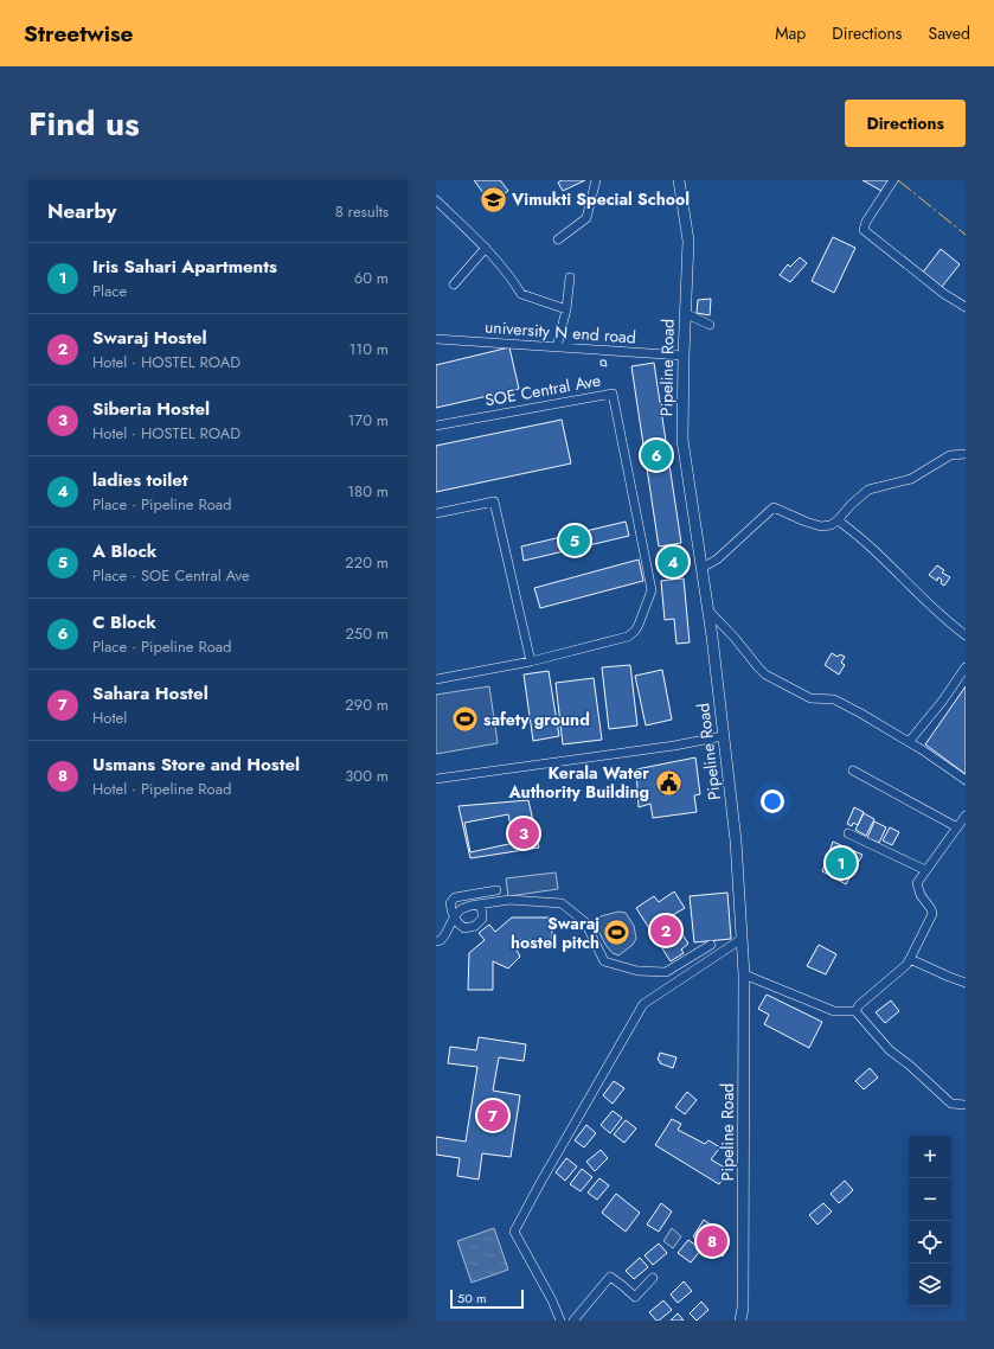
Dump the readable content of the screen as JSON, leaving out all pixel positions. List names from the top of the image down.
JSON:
{
  "streets": {
    "street": ["university N end road", "Pipeline Road", "SOE Central Ave"]
  },
  "crossings": [
    ["university N end road", "Pipeline Road"]
  ],
  "places": {
    "school or university": ["Vimukti Special School"],
    "sports": ["safety ground", "Swaraj hostel pitch"],
    "public building": ["Kerala Water Authority Building"]
  },
  "scale_bar": "50 m",
  "page": {
    "header": "Streetwise",
    "nav": ["Map", "Directions", "Saved"],
    "title": "Find us",
    "buttons": "Directions",
    "heading": ["Nearby", "8 results"],
    "list": [
      {
        "mark": "1",
        "name": "Iris Sahari Apartments",
        "note": "Place",
        "value": "60 m"
      },
      {
        "mark": "2",
        "name": "Swaraj Hostel",
        "note": "Hotel · HOSTEL ROAD",
        "value": "110 m"
      },
      {
        "mark": "3",
        "name": "Siberia Hostel",
        "note": "Hotel · HOSTEL ROAD",
        "value": "170 m"
      },
      {
        "mark": "4",
        "name": "ladies toilet",
        "note": "Place · Pipeline Road",
        "value": "180 m"
      },
      {
        "mark": "5",
        "name": "A Block",
        "note": "Place · SOE Central Ave",
        "value": "220 m"
      },
      {
        "mark": "6",
        "name": "C Block",
        "note": "Place · Pipeline Road",
        "value": "250 m"
      },
      {
        "mark": "7",
        "name": "Sahara Hostel",
        "note": "Hotel",
        "value": "290 m"
      },
      {
        "mark": "8",
        "name": "Usmans Store and Hostel",
        "note": "Hotel · Pipeline Road",
        "value": "300 m"
      }
    ],
    "pins": [
      "6",
      "5",
      "4",
      "3",
      "1",
      "2",
      "7",
      "8"
    ],
    "map_buttons": ["+", "−"],
    "scale": "50 m"
  }
}
